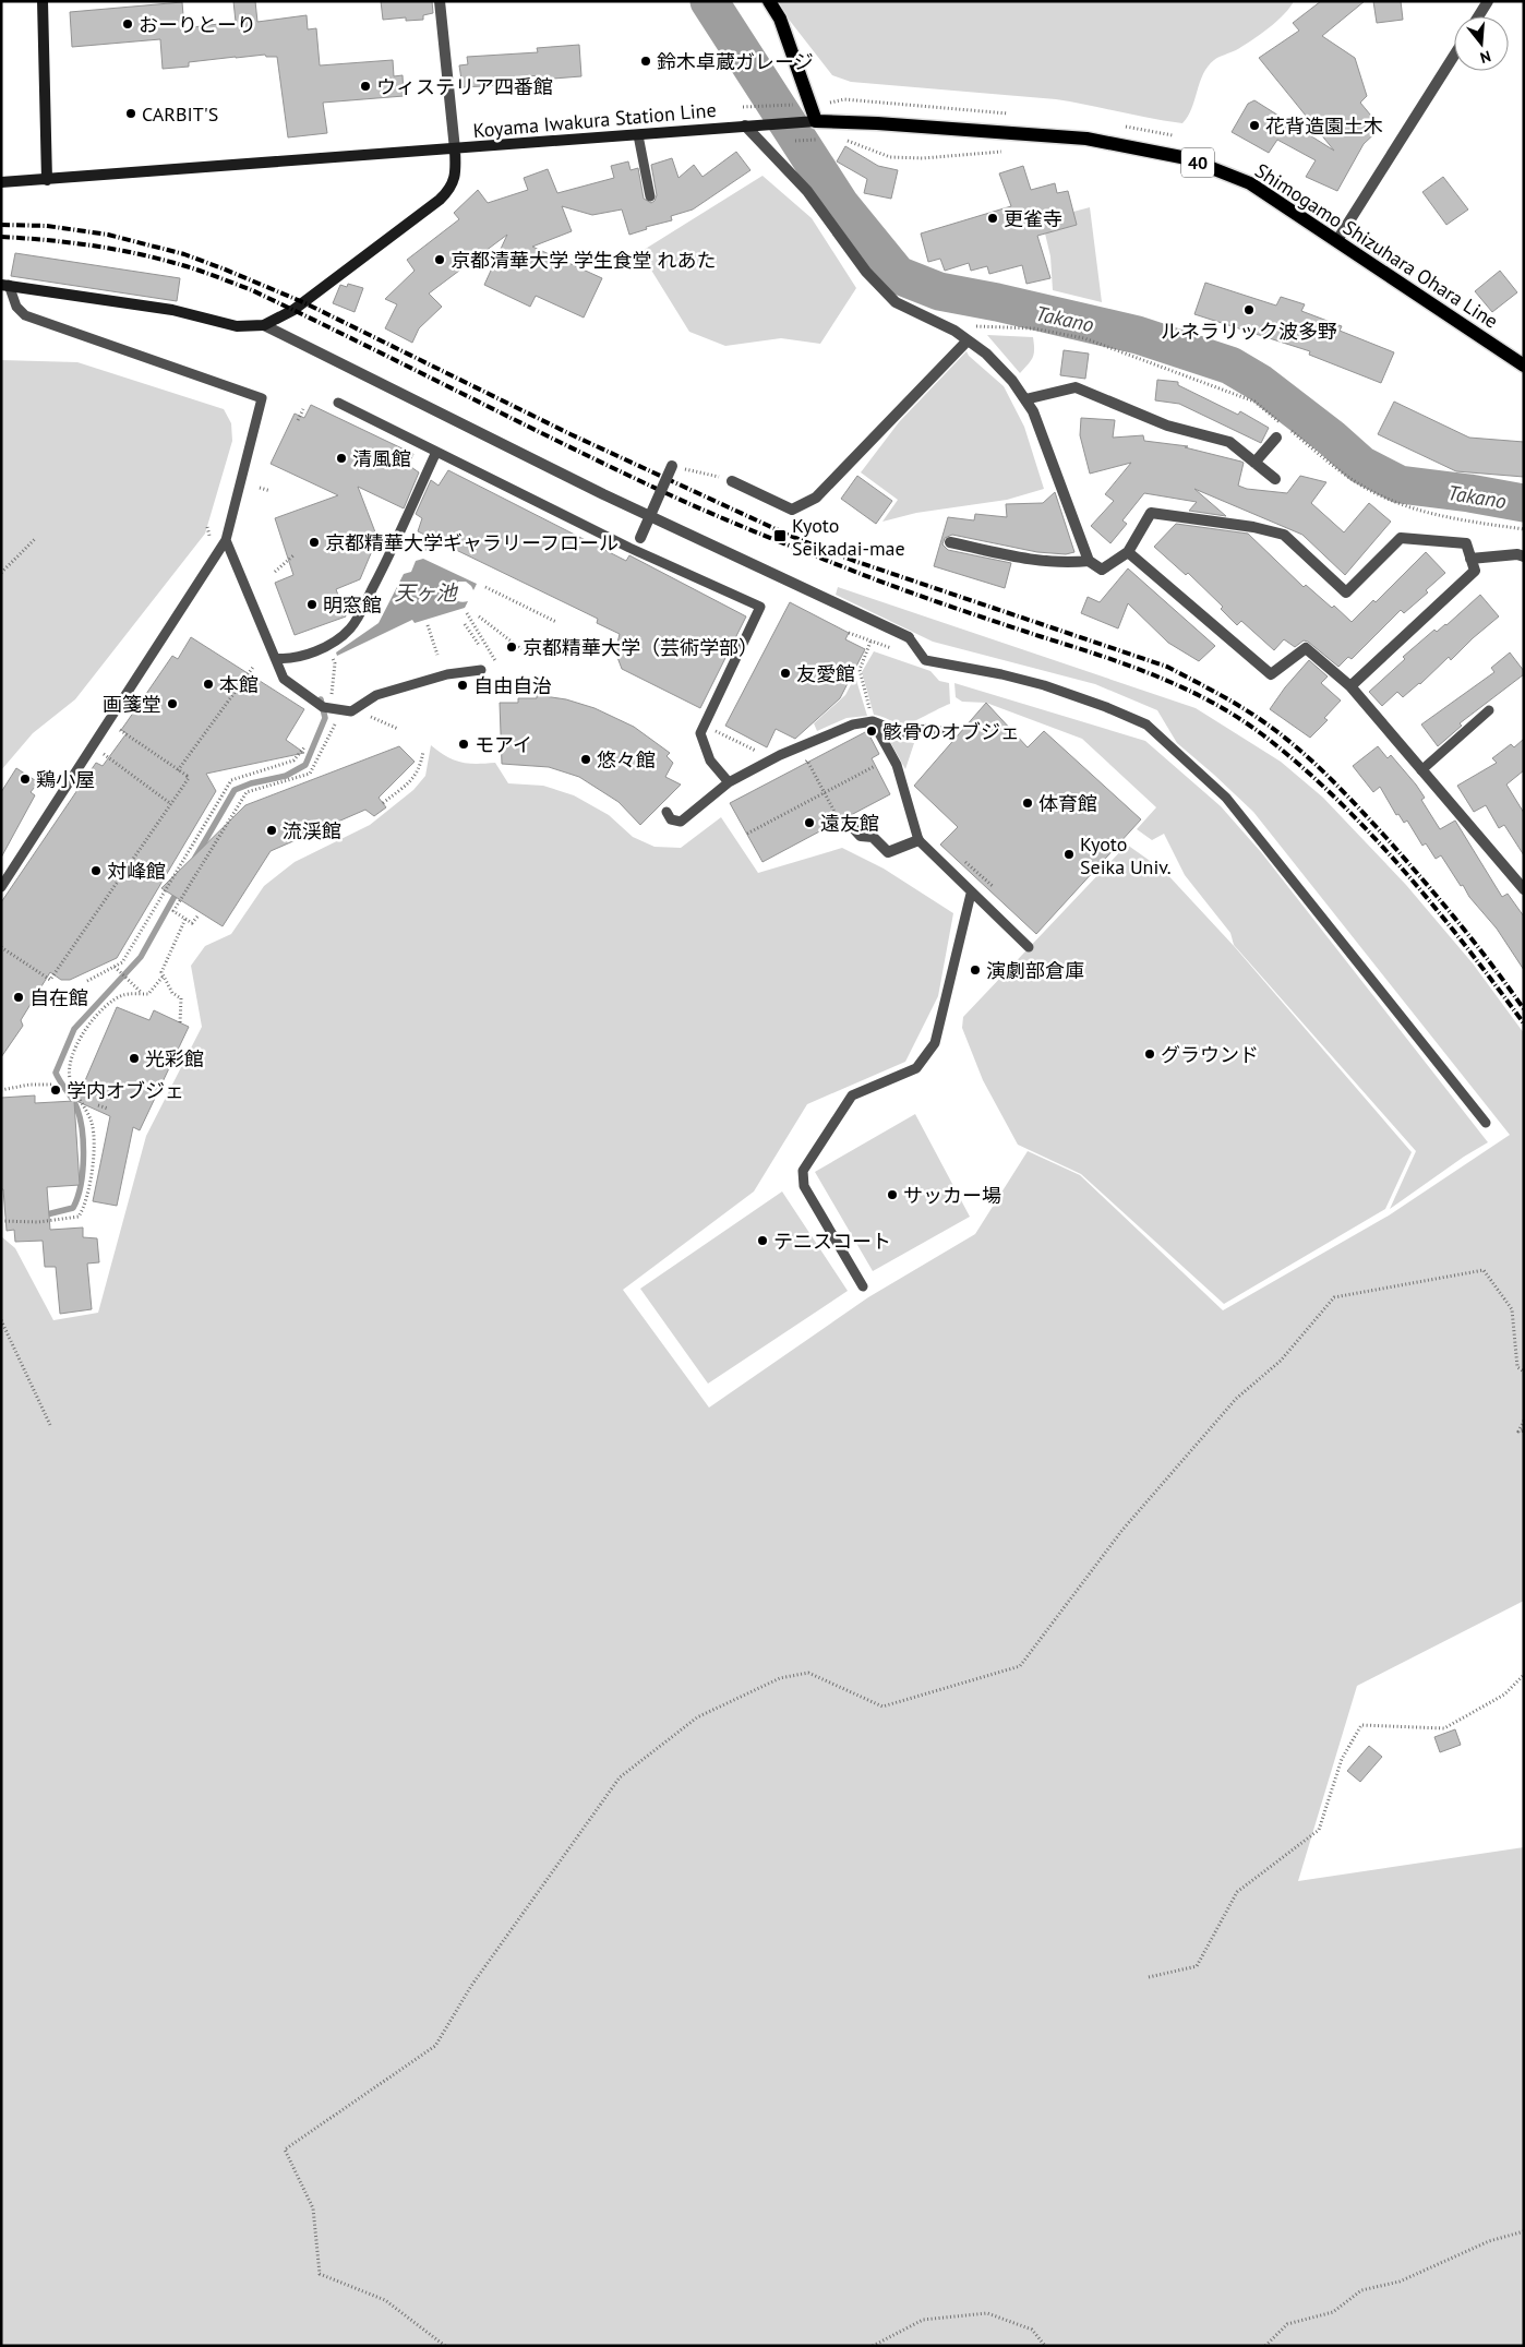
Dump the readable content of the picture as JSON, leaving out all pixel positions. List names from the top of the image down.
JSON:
{
  "streets": {
    "main road": ["Koyama Iwakura Station Line", "40", "Shimogamo Shizuhara Ohara Line"]
  },
  "crossings": [
    ["Koyama Iwakura Station Line", "Shimogamo Shizuhara Ohara Line"]
  ],
  "water": ["Takano", "天ヶ池"],
  "places": {
    "other": [
      "おーりとーり",
      "鈴木卓蔵ガレージ",
      "ウィステリア四番館",
      "CARBIT'S",
      "花背造園土木",
      "更雀寺",
      "京都清華大学 学生食堂 れあた",
      "ルネラリック波多野",
      "清風館",
      "京都精華大学ギャラリーフロール",
      "明窓館",
      "京都精華大学（芸術学部）",
      "友愛館",
      "本館",
      "自由自治",
      "画箋堂",
      "骸骨のオブジェ",
      "モアイ",
      "悠々館",
      "鶏小屋",
      "体育館",
      "遠友館",
      "流渓館",
      "Kyoto Seika Univ.",
      "対峰館",
      "演劇部倉庫",
      "自在館",
      "グラウンド",
      "光彩館",
      "学内オブジェ",
      "サッカー場",
      "テニスコート"
    ],
    "transit": ["Kyoto Seikadai-mae"]
  },
  "north": "bottom"
}
